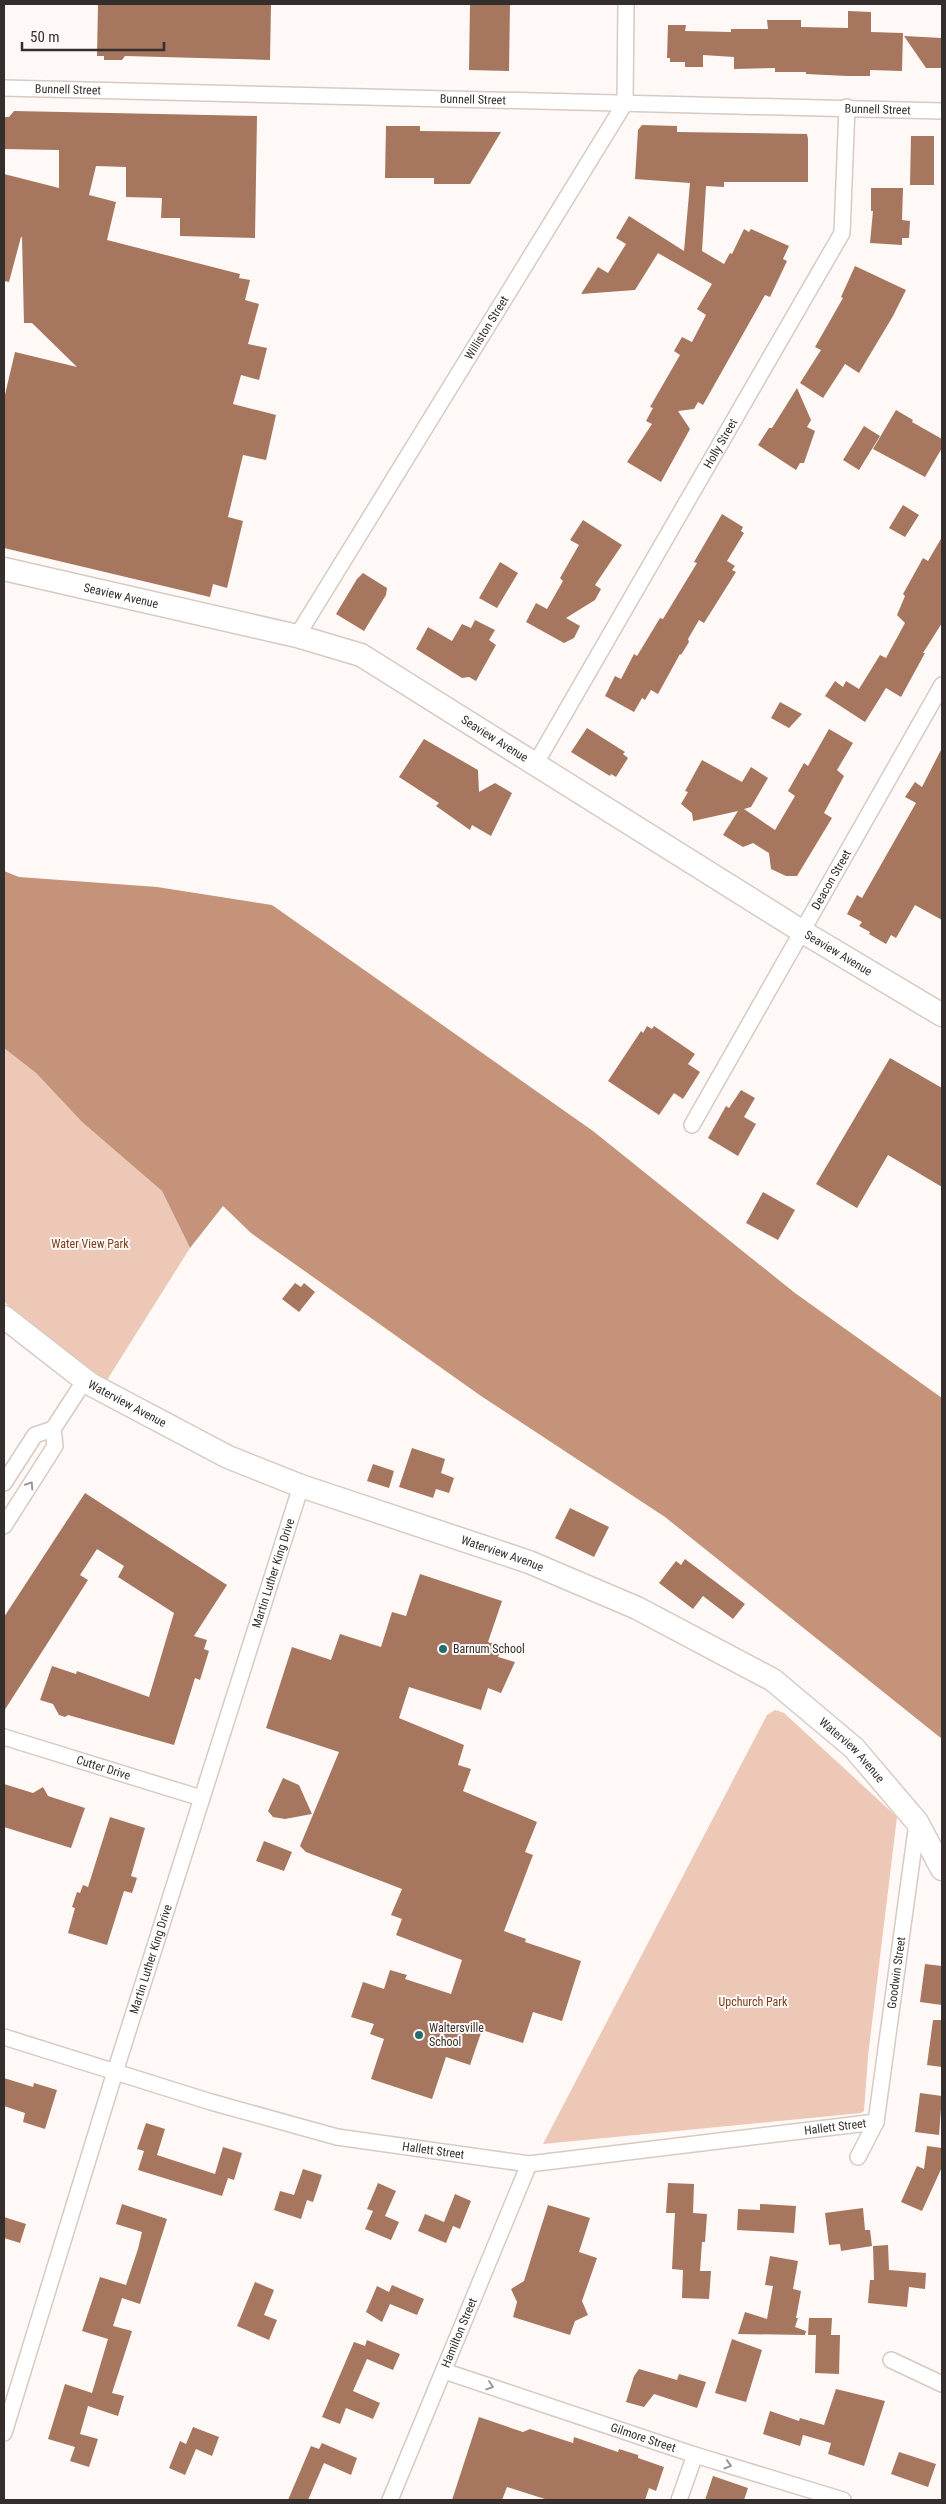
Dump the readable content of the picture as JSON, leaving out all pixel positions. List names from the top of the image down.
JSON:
{
  "streets": {
    "street": [
      "Bunnell Street",
      "Williston Street",
      "Holly Street",
      "Seaview Avenue",
      "Deacon Street",
      "Waterview Avenue",
      "Martin Luther King Drive",
      "Cutter Drive",
      "Goodwin Street",
      "Hallett Street",
      "Hamilton Street",
      "Gilmore Street"
    ]
  },
  "crossings": [
    ["Bunnell Street", "Williston Street"],
    ["Bunnell Street", "Holly Street"],
    ["Williston Street", "Seaview Avenue"],
    ["Holly Street", "Seaview Avenue"],
    ["Seaview Avenue", "Deacon Street"],
    ["Waterview Avenue", "Martin Luther King Drive"],
    ["Waterview Avenue", "Goodwin Street"],
    ["Martin Luther King Drive", "Cutter Drive"],
    ["Martin Luther King Drive", "Hallett Street"],
    ["Goodwin Street", "Hallett Street"],
    ["Hallett Street", "Hamilton Street"],
    ["Hamilton Street", "Gilmore Street"]
  ],
  "one_way": ["Gilmore Street"],
  "parks": ["Water View Park", "Upchurch Park"],
  "places": ["Barnum School", "Waltersville School"],
  "scale_bar": "50 m"
}
